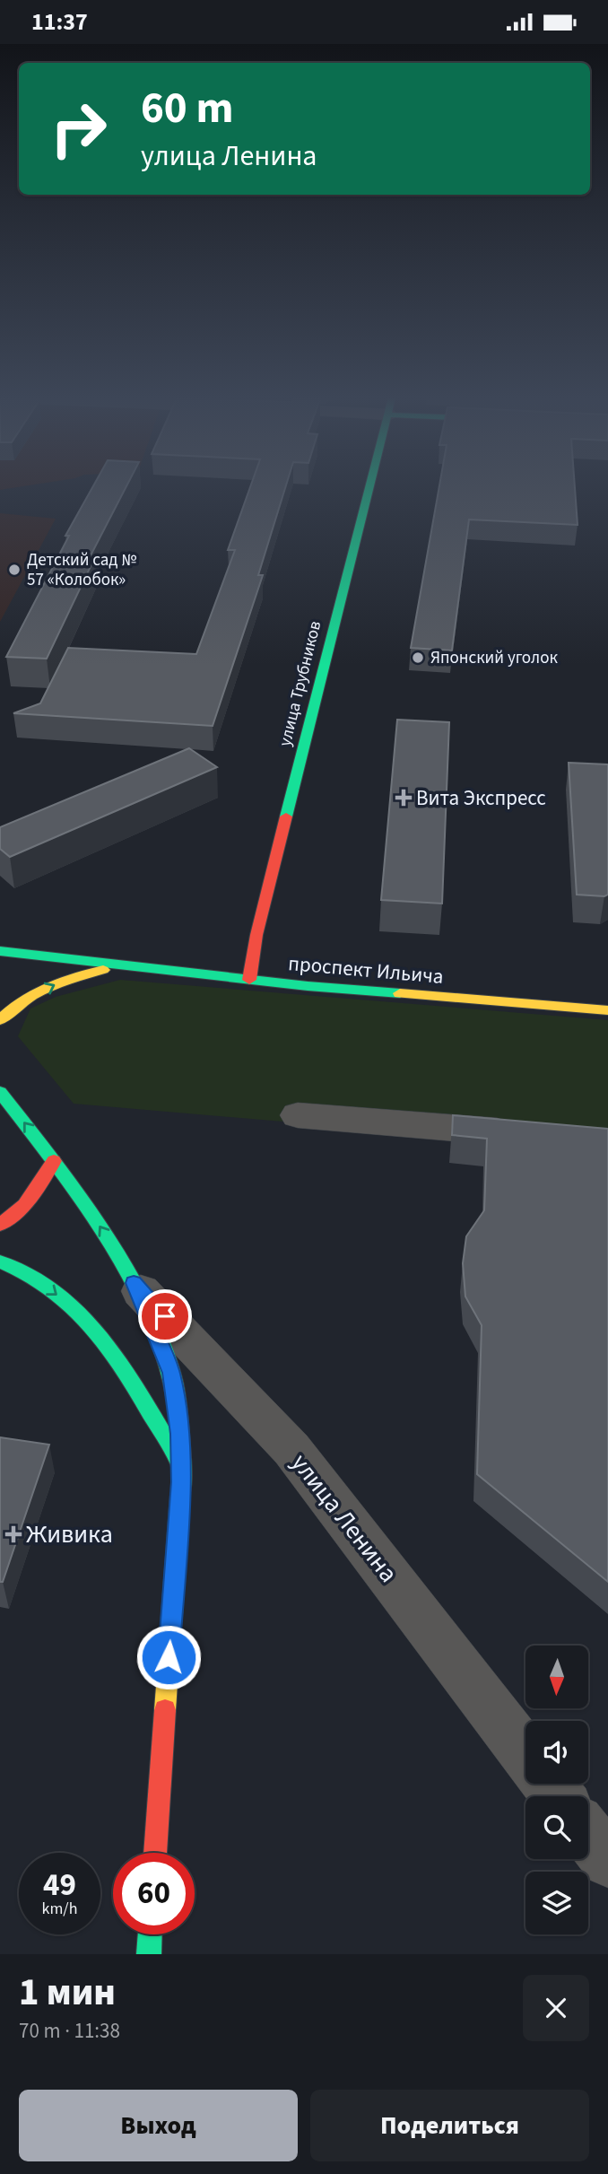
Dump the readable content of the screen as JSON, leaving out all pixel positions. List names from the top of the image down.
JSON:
{
  "streets": {
    "main road": ["улица Трубников", "проспект Ильича", "улица Ленина"]
  },
  "crossings": [
    ["улица Трубников", "проспект Ильича"]
  ],
  "places": {
    "other": ["Детский сад № 57 «Колобок»", "Японский уголок"],
    "health": ["Вита Экспресс", "Живика"]
  },
  "north": "bottom",
  "page": {
    "status": "11:37",
    "turn": ["60 m", "улица Ленина"],
    "speed": "49 km/h",
    "limit": "60",
    "heading": ["1 мин", "70 m · 11:38"],
    "buttons": ["Выход", "Поделиться"]
  }
}
